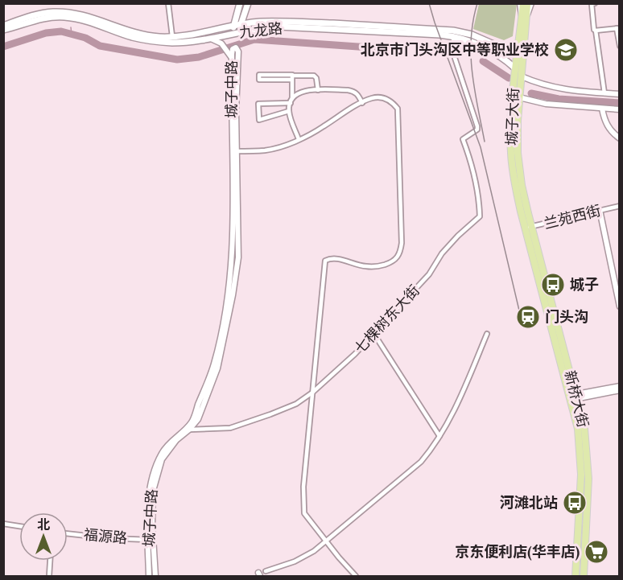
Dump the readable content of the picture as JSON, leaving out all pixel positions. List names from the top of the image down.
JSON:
{
  "streets": {
    "main road": ["九龙路", "城子大街", "新桥大街"],
    "street": [
      "城子中路",
      "兰苑西街",
      "七棵树东大街",
      "福源路"
    ]
  },
  "crossings": [
    ["九龙路", "城子大街"],
    ["九龙路", "七棵树东大街"],
    ["城子中路", "七棵树东大街"],
    ["城子中路", "福源路"],
    ["城子大街", "兰苑西街"],
    ["城子大街", "新桥大街"],
    ["兰苑西街", "新桥大街"]
  ],
  "places": {
    "school or university": ["北京市门头沟区中等职业学校"],
    "bus stop": ["城子", "河滩北站"],
    "station": ["门头沟"],
    "supermarket": ["京东便利店(华丰店)"]
  },
  "north": "top"
}
